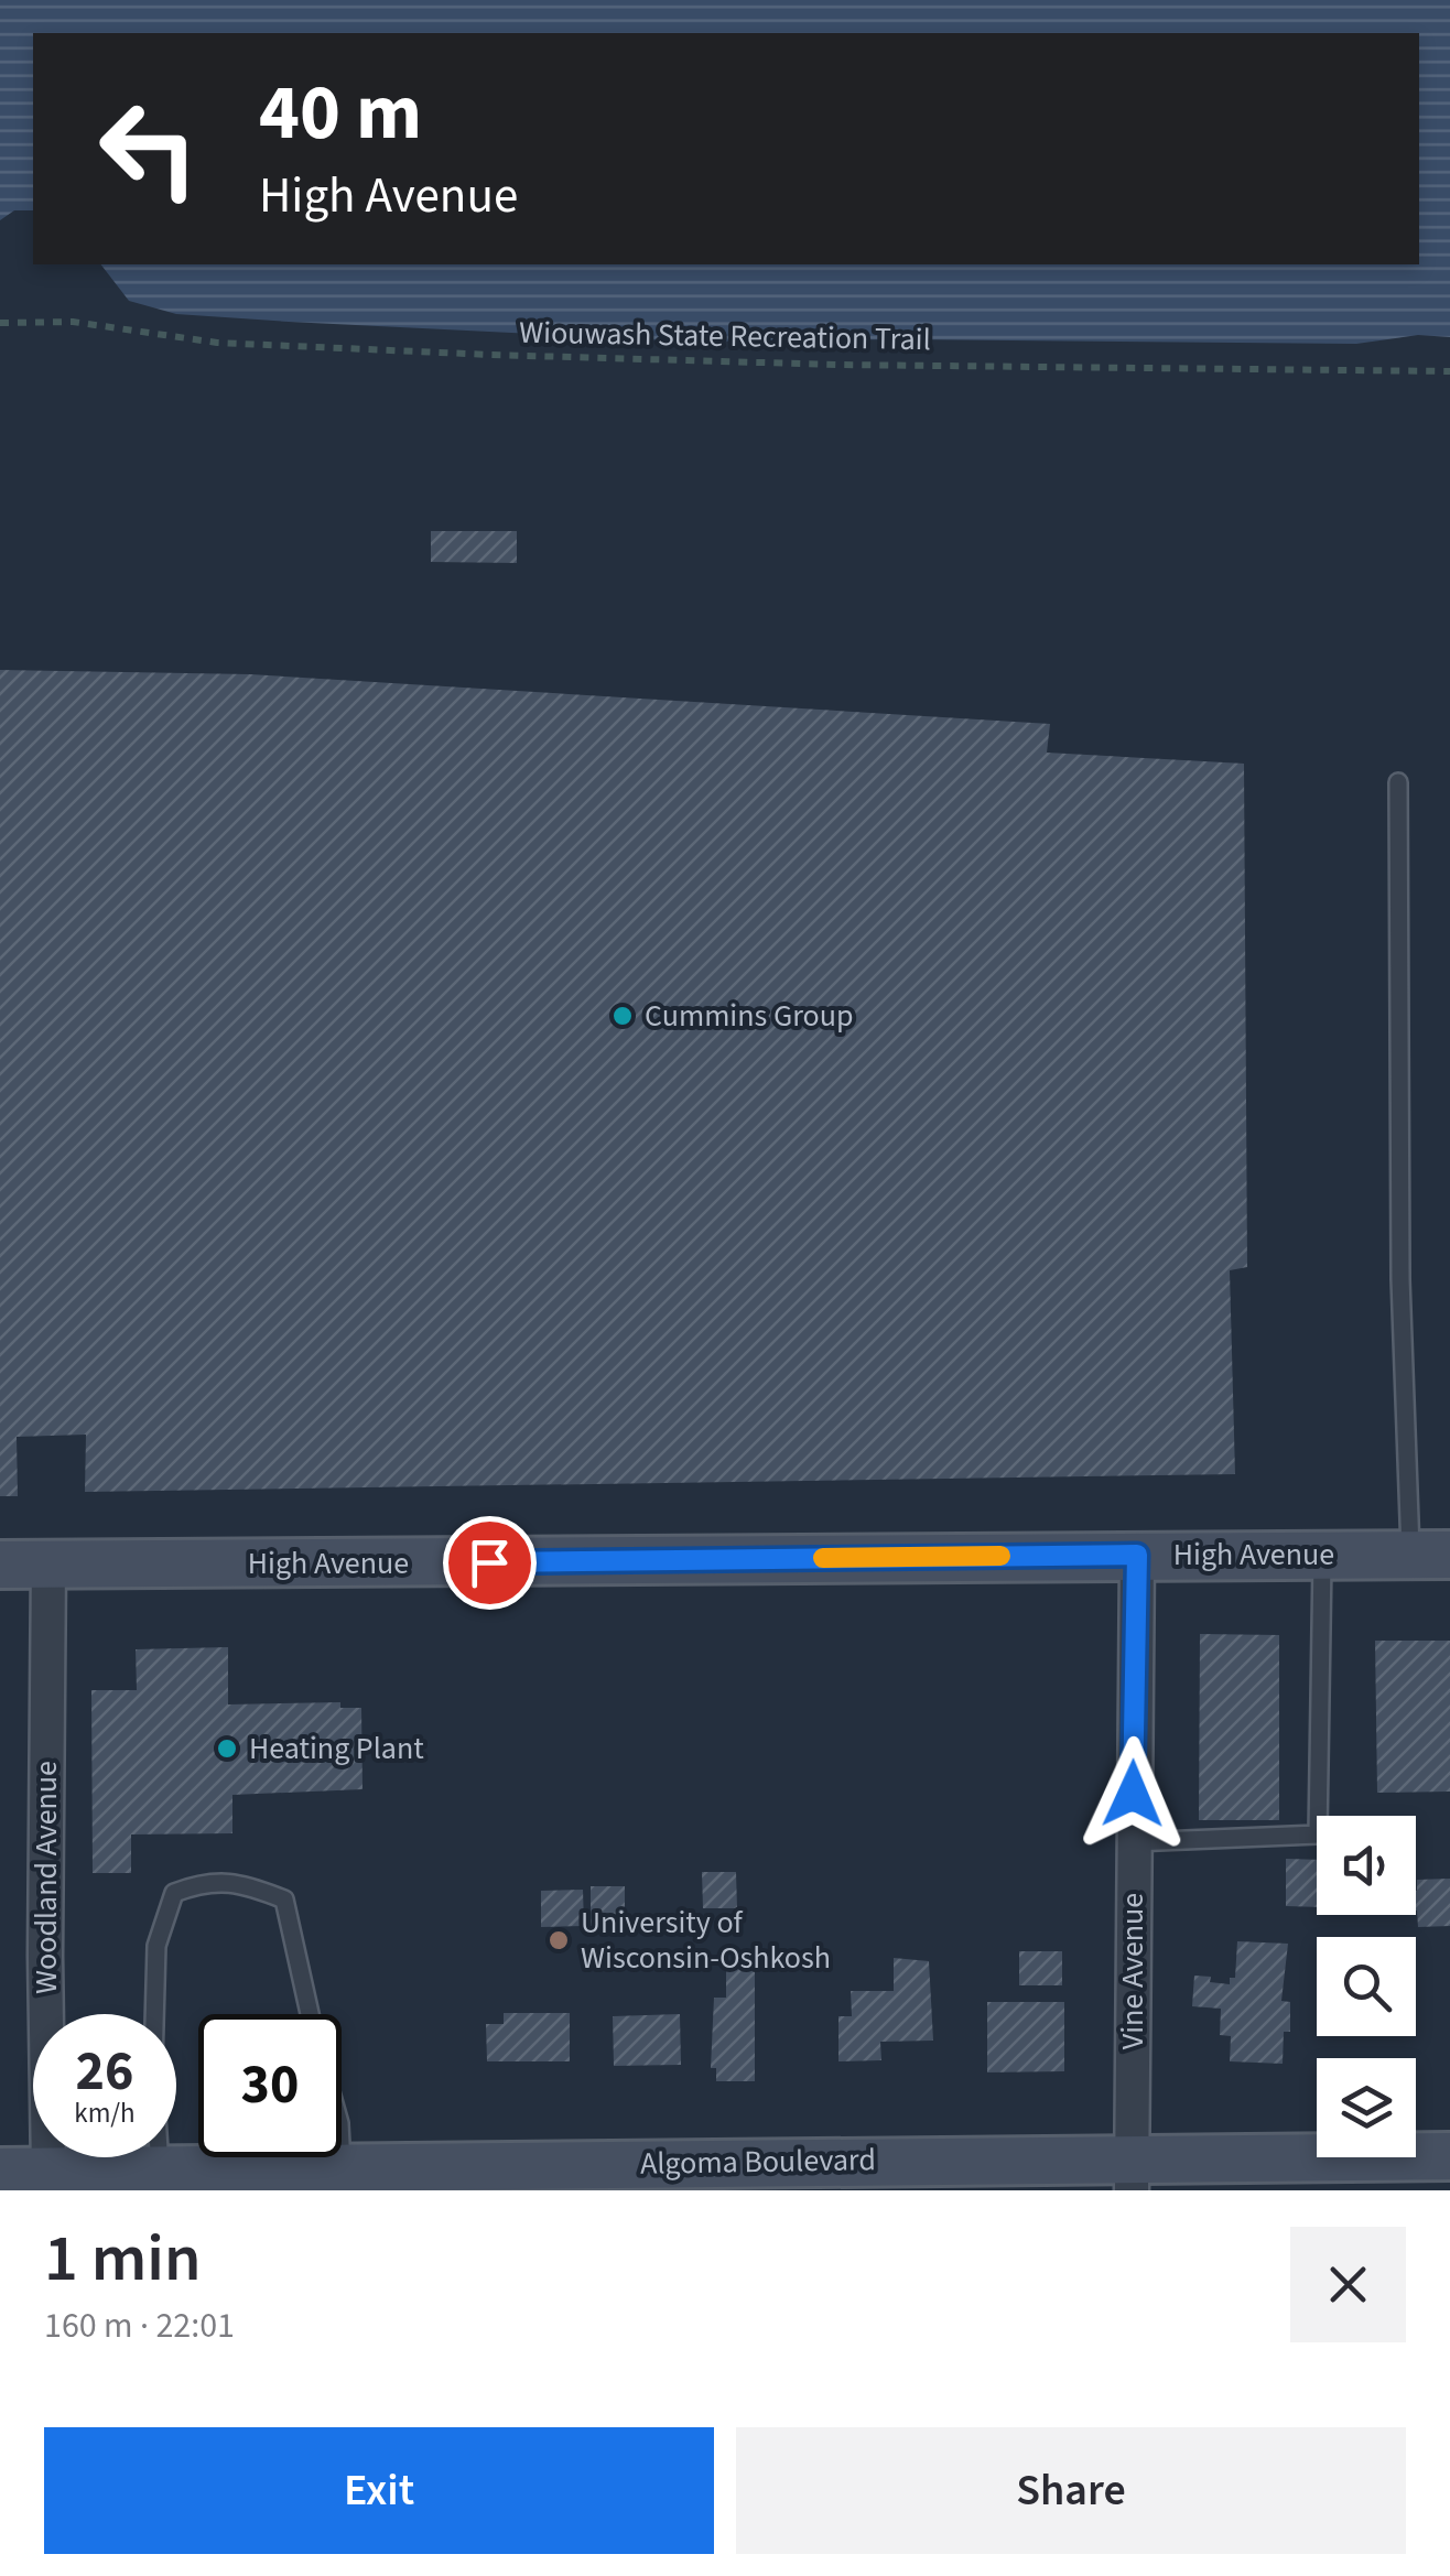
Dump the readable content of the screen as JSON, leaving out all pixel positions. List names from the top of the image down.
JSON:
{
  "streets": {
    "main road": ["High Avenue", "Algoma Boulevard"],
    "street": ["Woodland Avenue", "Vine Avenue"],
    "path": ["Wiouwash State Recreation Trail"]
  },
  "crossings": [
    ["High Avenue", "Woodland Avenue"],
    ["High Avenue", "Vine Avenue"],
    ["Woodland Avenue", "Algoma Boulevard"],
    ["Vine Avenue", "Algoma Boulevard"]
  ],
  "places": ["Cummins Group", "Heating Plant", "University of Wisconsin-Oshkosh"],
  "page": {
    "turn": ["40 m", "High Avenue"],
    "speed": "26 km/h",
    "limit": "30",
    "heading": ["1 min", "160 m · 22:01"],
    "buttons": ["Exit", "Share"]
  }
}
